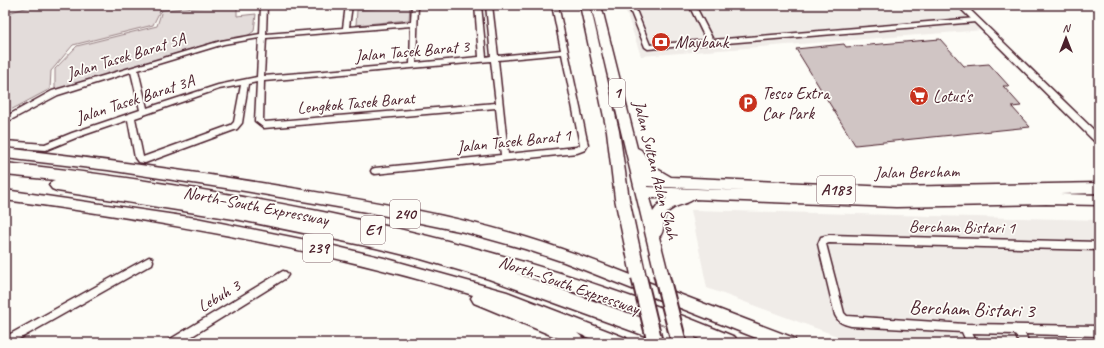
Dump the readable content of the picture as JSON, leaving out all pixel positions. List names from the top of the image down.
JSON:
{
  "streets": {
    "highway": ["North–South Expressway", "E1"],
    "main road": [
      "1",
      "Jalan Sultan Azlan Shah",
      "Jalan Bercham",
      "A183",
      "240",
      "239"
    ],
    "street": [
      "Jalan Tasek Barat 3",
      "Jalan Tasek Barat 5A",
      "Jalan Tasek Barat 3A",
      "Lengkok Tasek Barat",
      "Jalan Tasek Barat 1",
      "Bercham Bistari 1",
      "Lebuh 3",
      "Bercham Bistari 3"
    ]
  },
  "crossings": [
    ["Jalan Tasek Barat 3", "Jalan Tasek Barat 3A"],
    ["Jalan Tasek Barat 3", "Lengkok Tasek Barat"],
    ["Jalan Tasek Barat 3", "Jalan Tasek Barat 1"],
    ["Jalan Tasek Barat 3A", "Lengkok Tasek Barat"],
    ["Jalan Sultan Azlan Shah", "Jalan Bercham"],
    ["Bercham Bistari 1", "Bercham Bistari 3"]
  ],
  "places": {
    "bank": ["Maybank"],
    "supermarket": ["Lotus's"],
    "parking": ["Tesco Extra Car Park"]
  },
  "north": "top"
}
